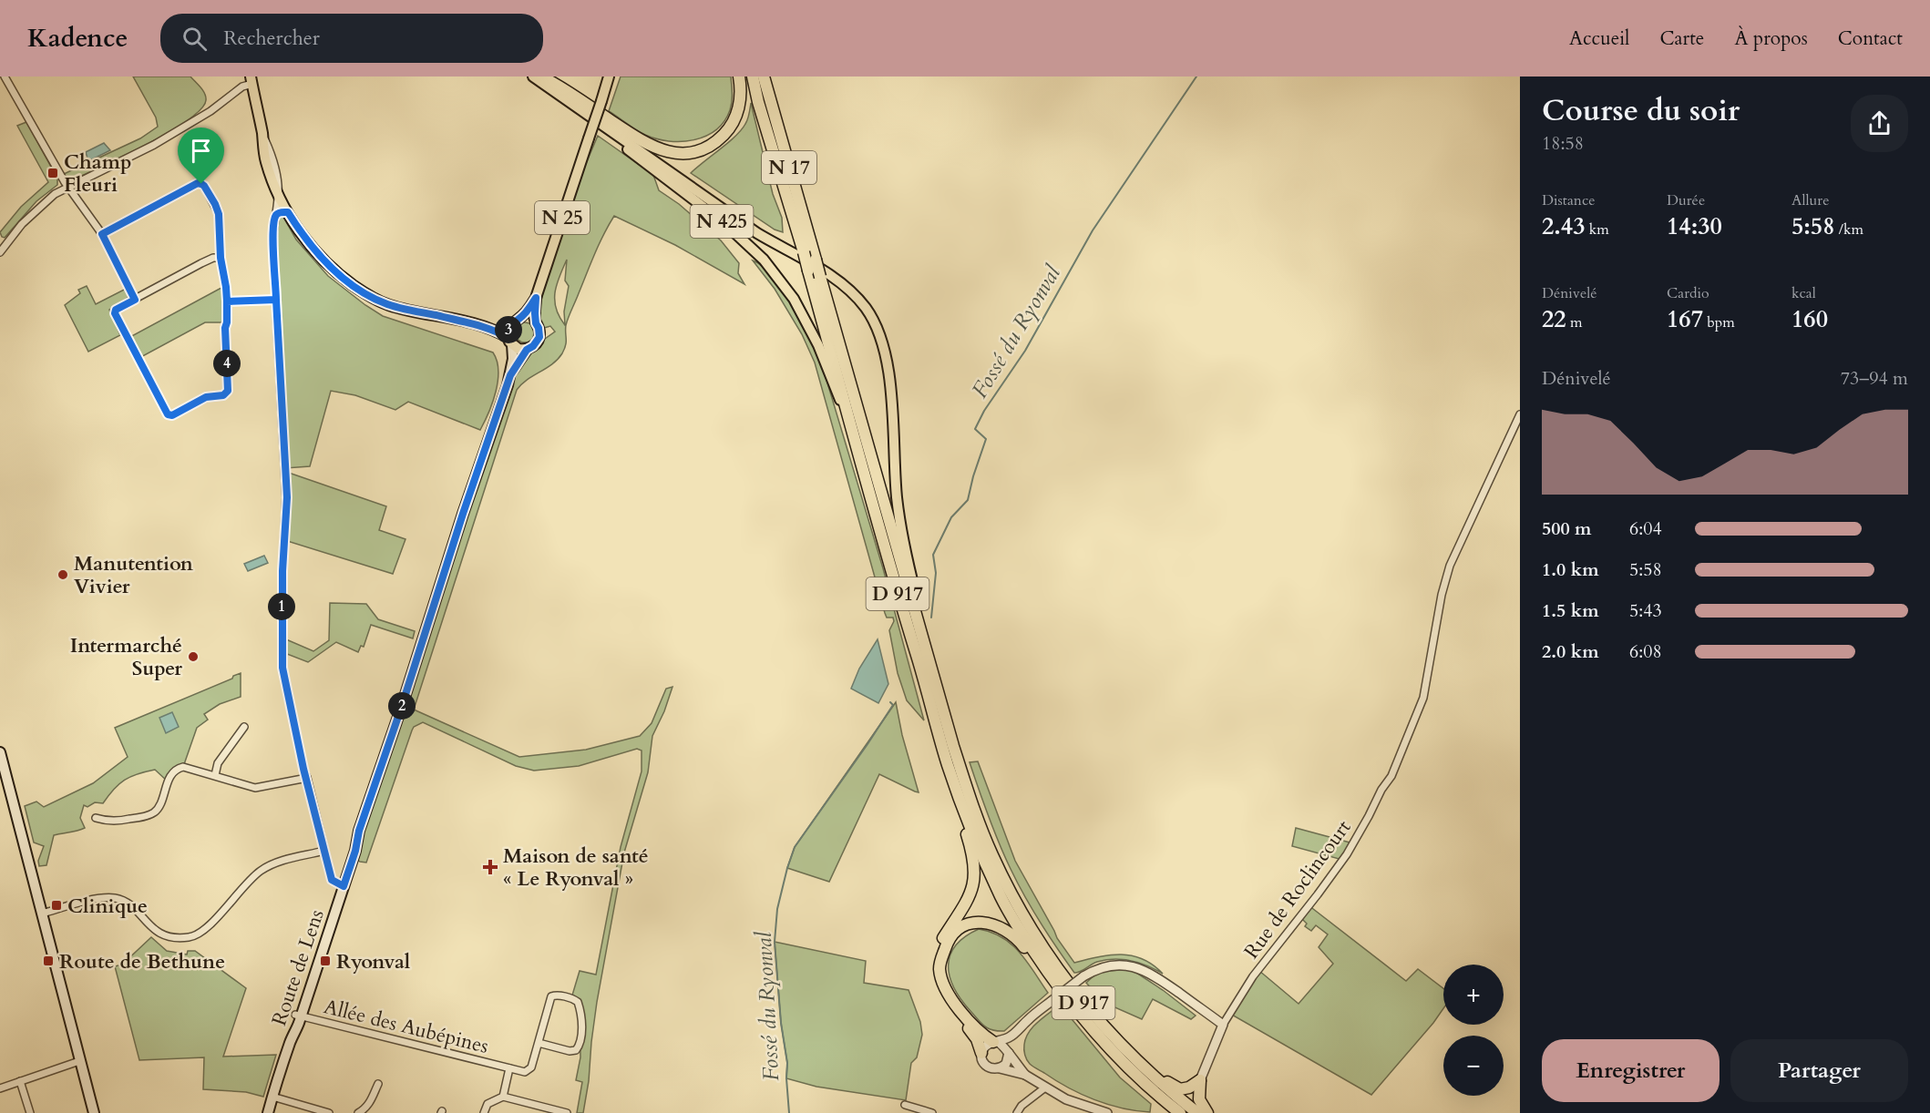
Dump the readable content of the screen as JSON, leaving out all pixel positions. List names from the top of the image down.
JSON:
{
  "streets": {
    "highway": ["N 17", "D 917"],
    "main road": ["N 25", "N 425", "Route de Lens"],
    "street": ["Rue de Roclincourt", "Allée des Aubépines"]
  },
  "crossings": [
    ["N 17", "D 917"],
    ["N 25", "Route de Lens"],
    ["N 425", "D 917"],
    ["Route de Lens", "Allée des Aubépines"]
  ],
  "water": ["Fossé du Ryonval"],
  "places": {
    "transit": [
      "Champ Fleuri",
      "Clinique",
      "Route de Bethune",
      "Ryonval"
    ],
    "other": ["Manutention Vivier", "Intermarché Super"],
    "health": ["Maison de santé « Le Ryonval »"]
  },
  "page": {
    "header": "Kadence",
    "search": "Rechercher",
    "nav": [
      "Accueil",
      "Carte",
      "À propos",
      "Contact"
    ],
    "heading": ["Course du soir", "18:58"],
    "stats": [
      ["Distance", "2.43 km"],
      ["Durée", "14:30"],
      ["Allure", "5:58 /km"],
      ["Dénivelé", "22 m"],
      ["Cardio", "167 bpm"],
      ["kcal", "160"]
    ],
    "pins": [
      "3",
      "4",
      "1",
      "2"
    ],
    "chart": ["Dénivelé", "73–94 m"],
    "list": [
      {
        "name": "500 m",
        "note": "6:04"
      },
      {
        "name": "1.0 km",
        "note": "5:58"
      },
      {
        "name": "1.5 km",
        "note": "5:43"
      },
      {
        "name": "2.0 km",
        "note": "6:08"
      }
    ],
    "map_buttons": ["+", "−"],
    "buttons": ["Enregistrer", "Partager"]
  }
}
